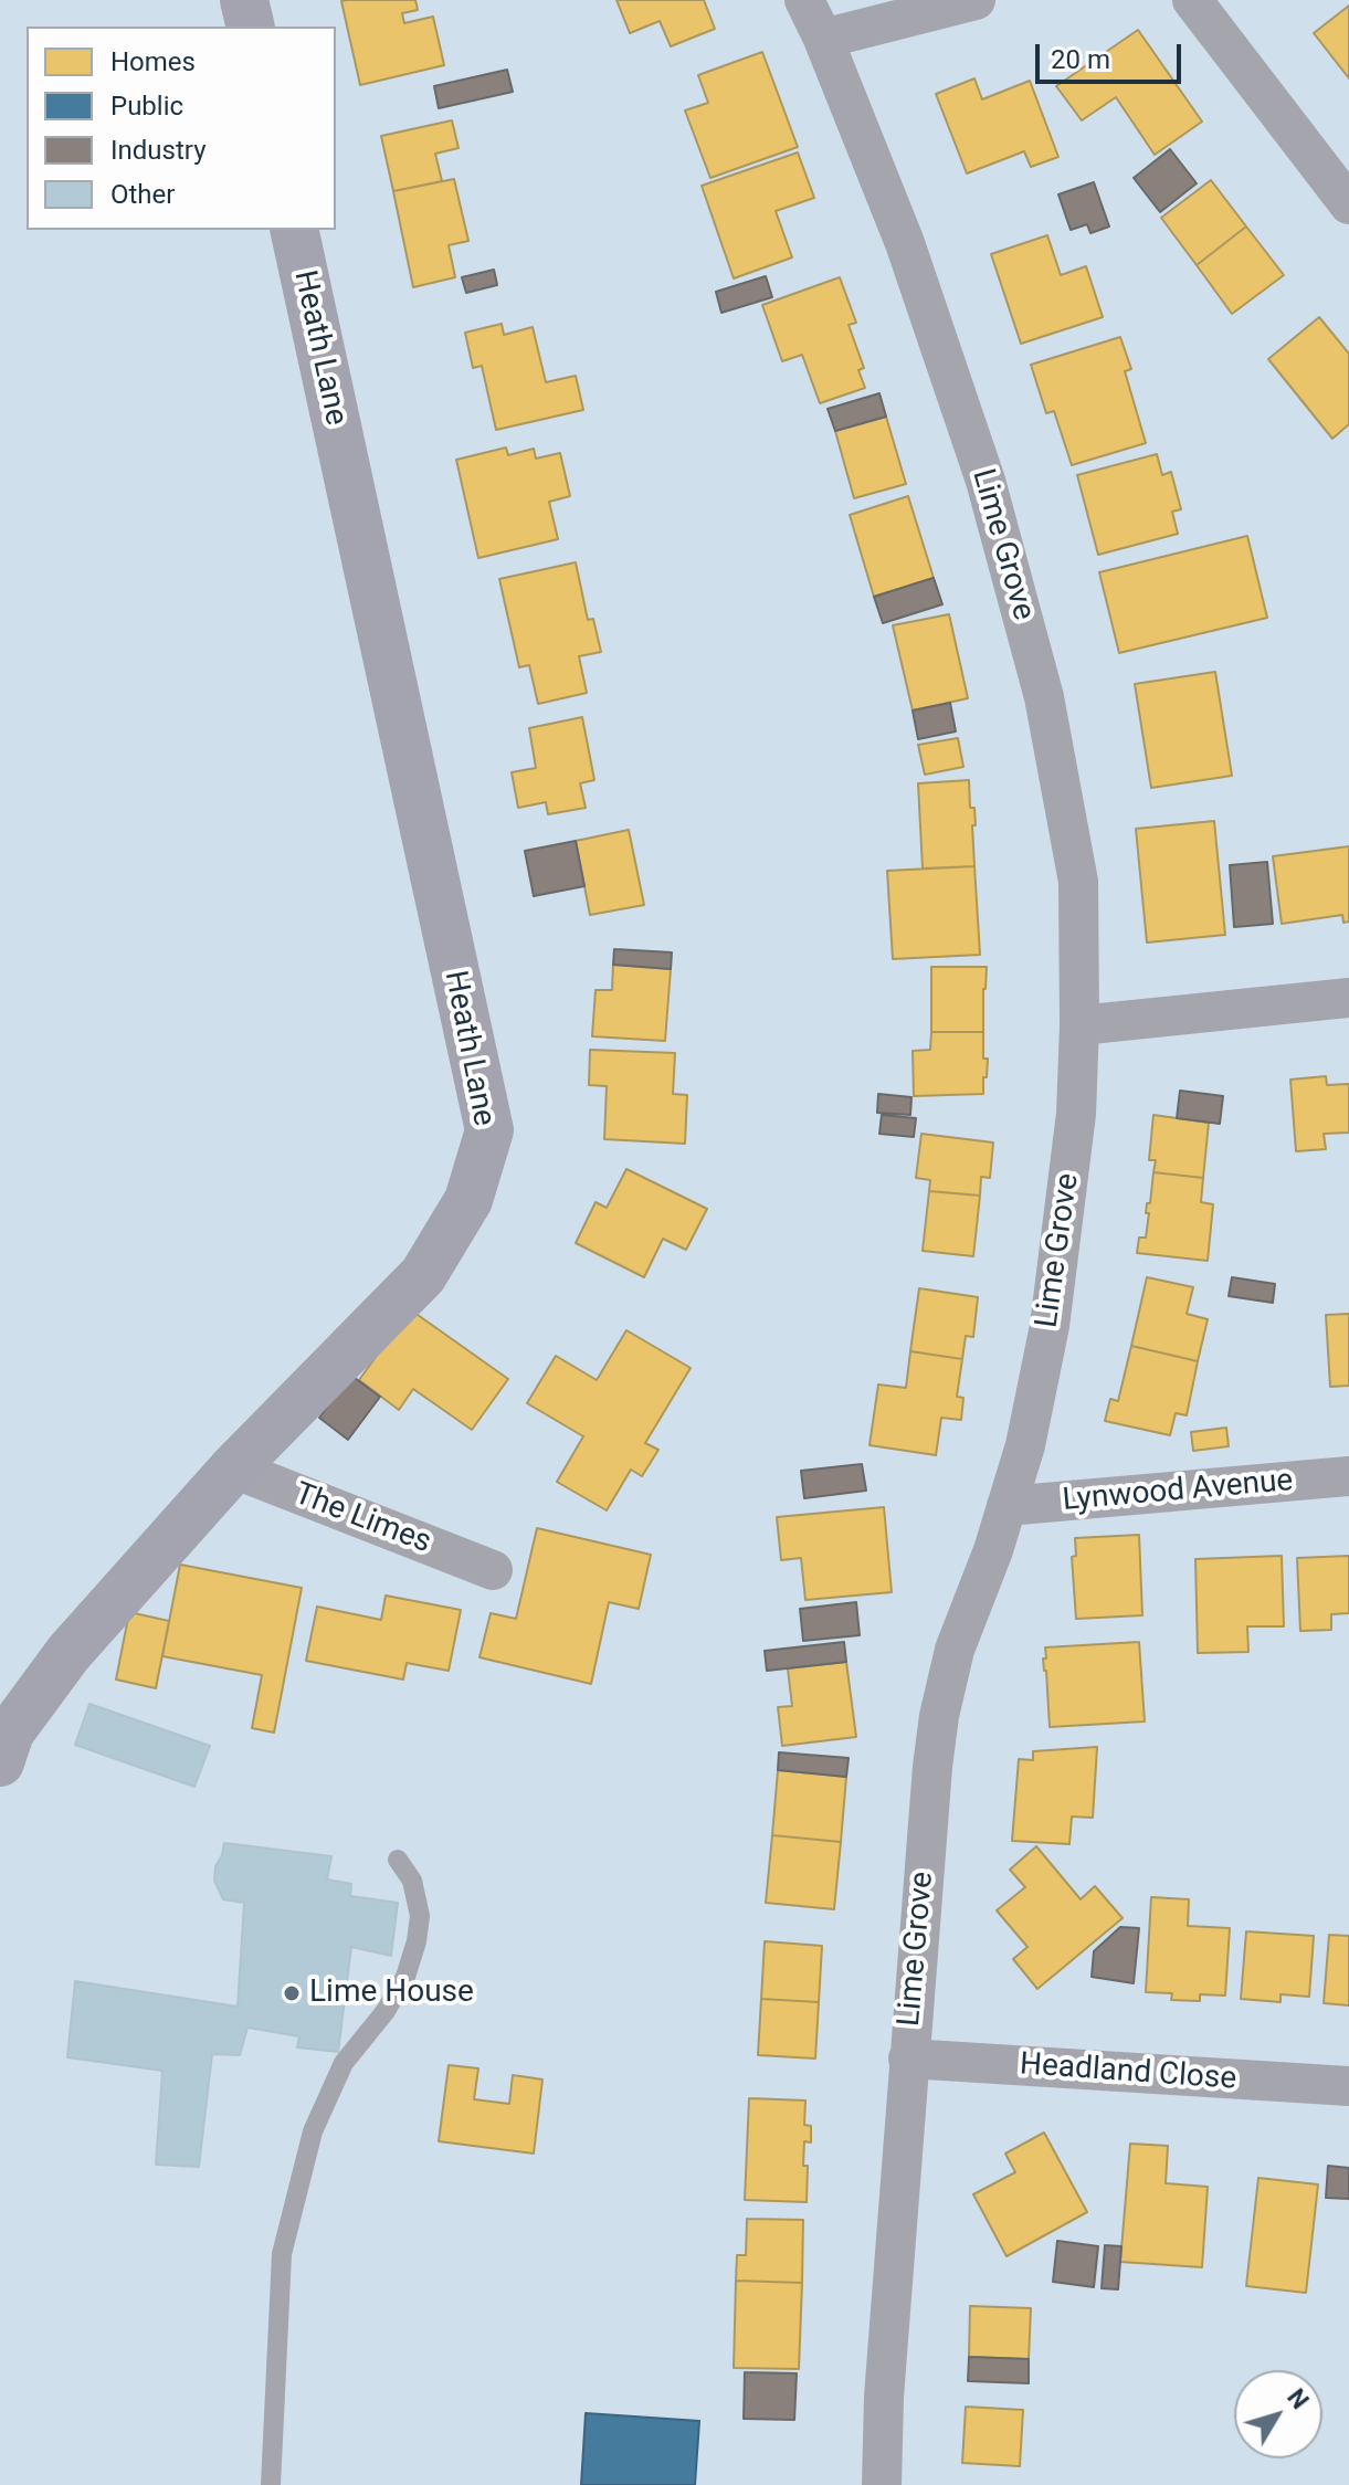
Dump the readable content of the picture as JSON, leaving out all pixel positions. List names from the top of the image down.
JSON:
{
  "streets": {
    "street": [
      "Heath Lane",
      "Lime Grove",
      "Lynwood Avenue",
      "The Limes",
      "Headland Close"
    ]
  },
  "crossings": [
    ["Heath Lane", "The Limes"],
    ["Lime Grove", "Lynwood Avenue"],
    ["Lime Grove", "Headland Close"]
  ],
  "places": ["Lime House"],
  "legend": [
    "Homes",
    "Public",
    "Industry",
    "Other"
  ],
  "scale_bar": "20 m",
  "north": "top right"
}
